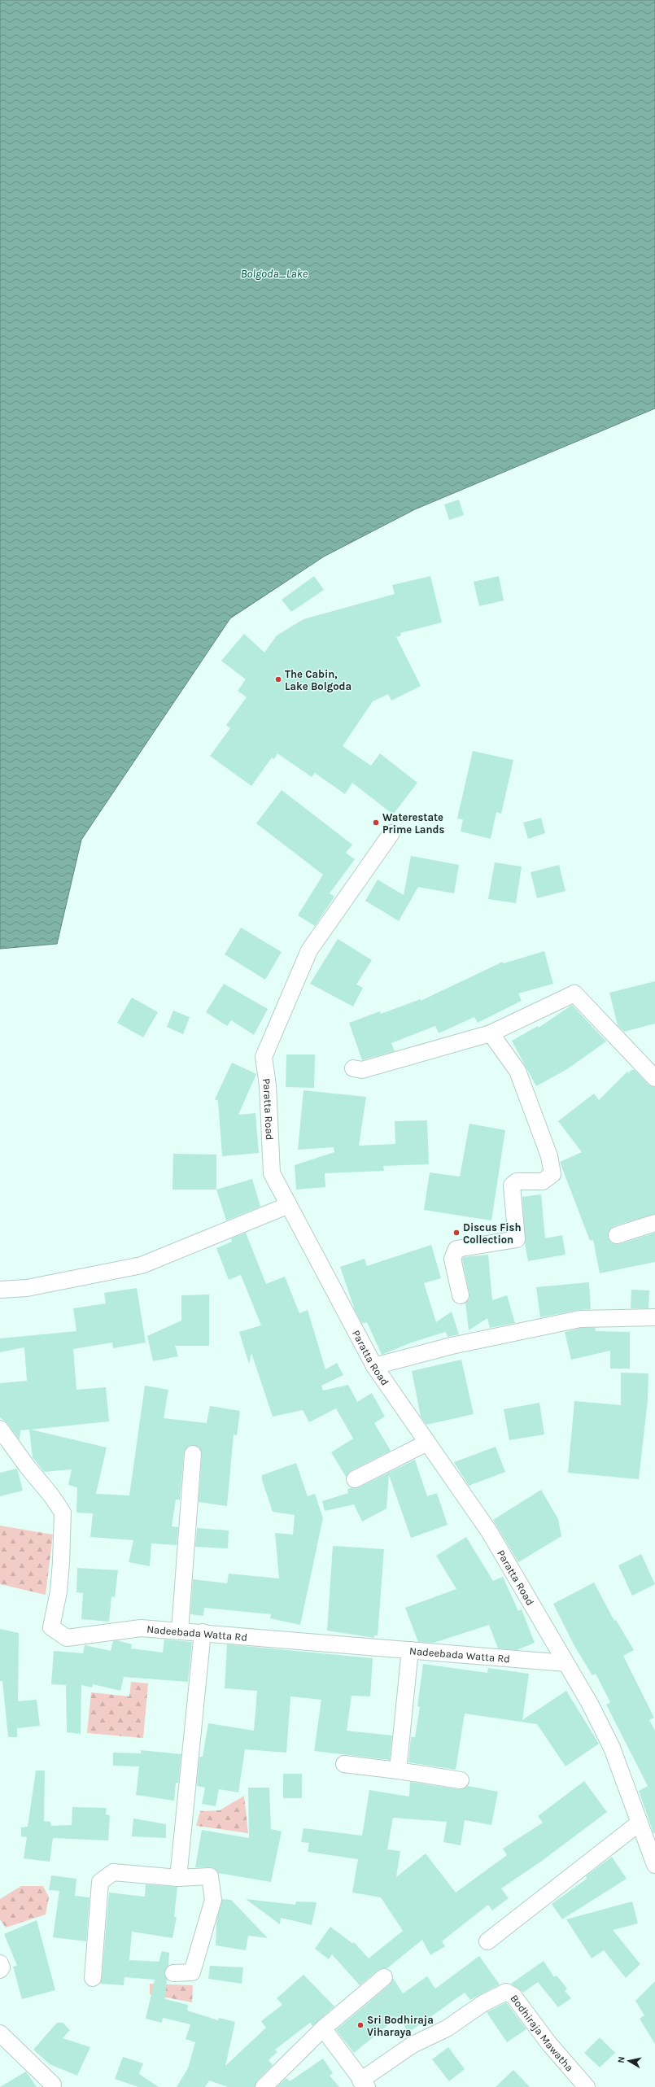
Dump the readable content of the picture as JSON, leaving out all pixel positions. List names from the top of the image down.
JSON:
{
  "streets": {
    "street": ["Paratta Road", "Nadeebada Watta Rd", "Bodhiraja Mawatha"]
  },
  "crossings": [
    ["Paratta Road", "Nadeebada Watta Rd"]
  ],
  "water": ["Bolgoda_Lake"],
  "places": [
    "The Cabin, Lake Bolgoda",
    "Waterestate Prime Lands",
    "Discus Fish Collection",
    "Sri Bodhiraja Viharaya"
  ],
  "north": "left"
}
